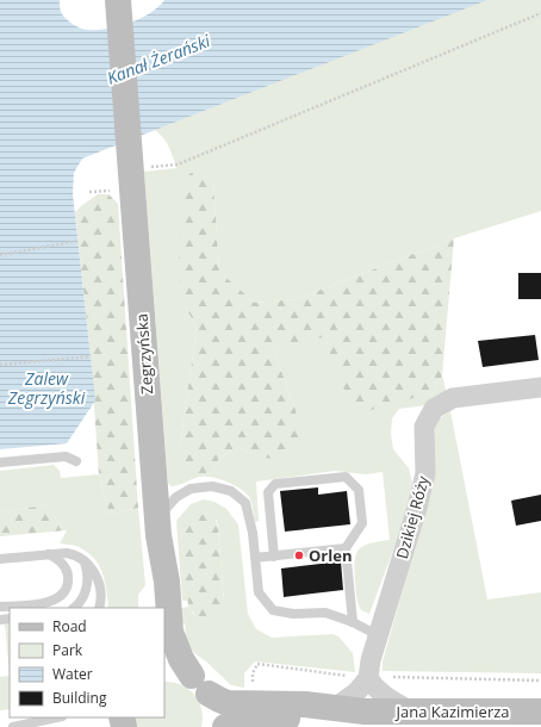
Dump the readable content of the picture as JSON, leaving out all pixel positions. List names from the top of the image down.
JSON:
{
  "streets": {
    "main road": ["Zegrzyńska", "Jana Kazimierza"],
    "street": ["Dzikiej Róży"]
  },
  "crossings": [
    ["Zegrzyńska", "Jana Kazimierza"]
  ],
  "water": ["Kanał Żerański", "Zalew Zegrzyński"],
  "places": ["Orlen"],
  "legend": [
    "Road",
    "Park",
    "Water",
    "Building"
  ]
}
